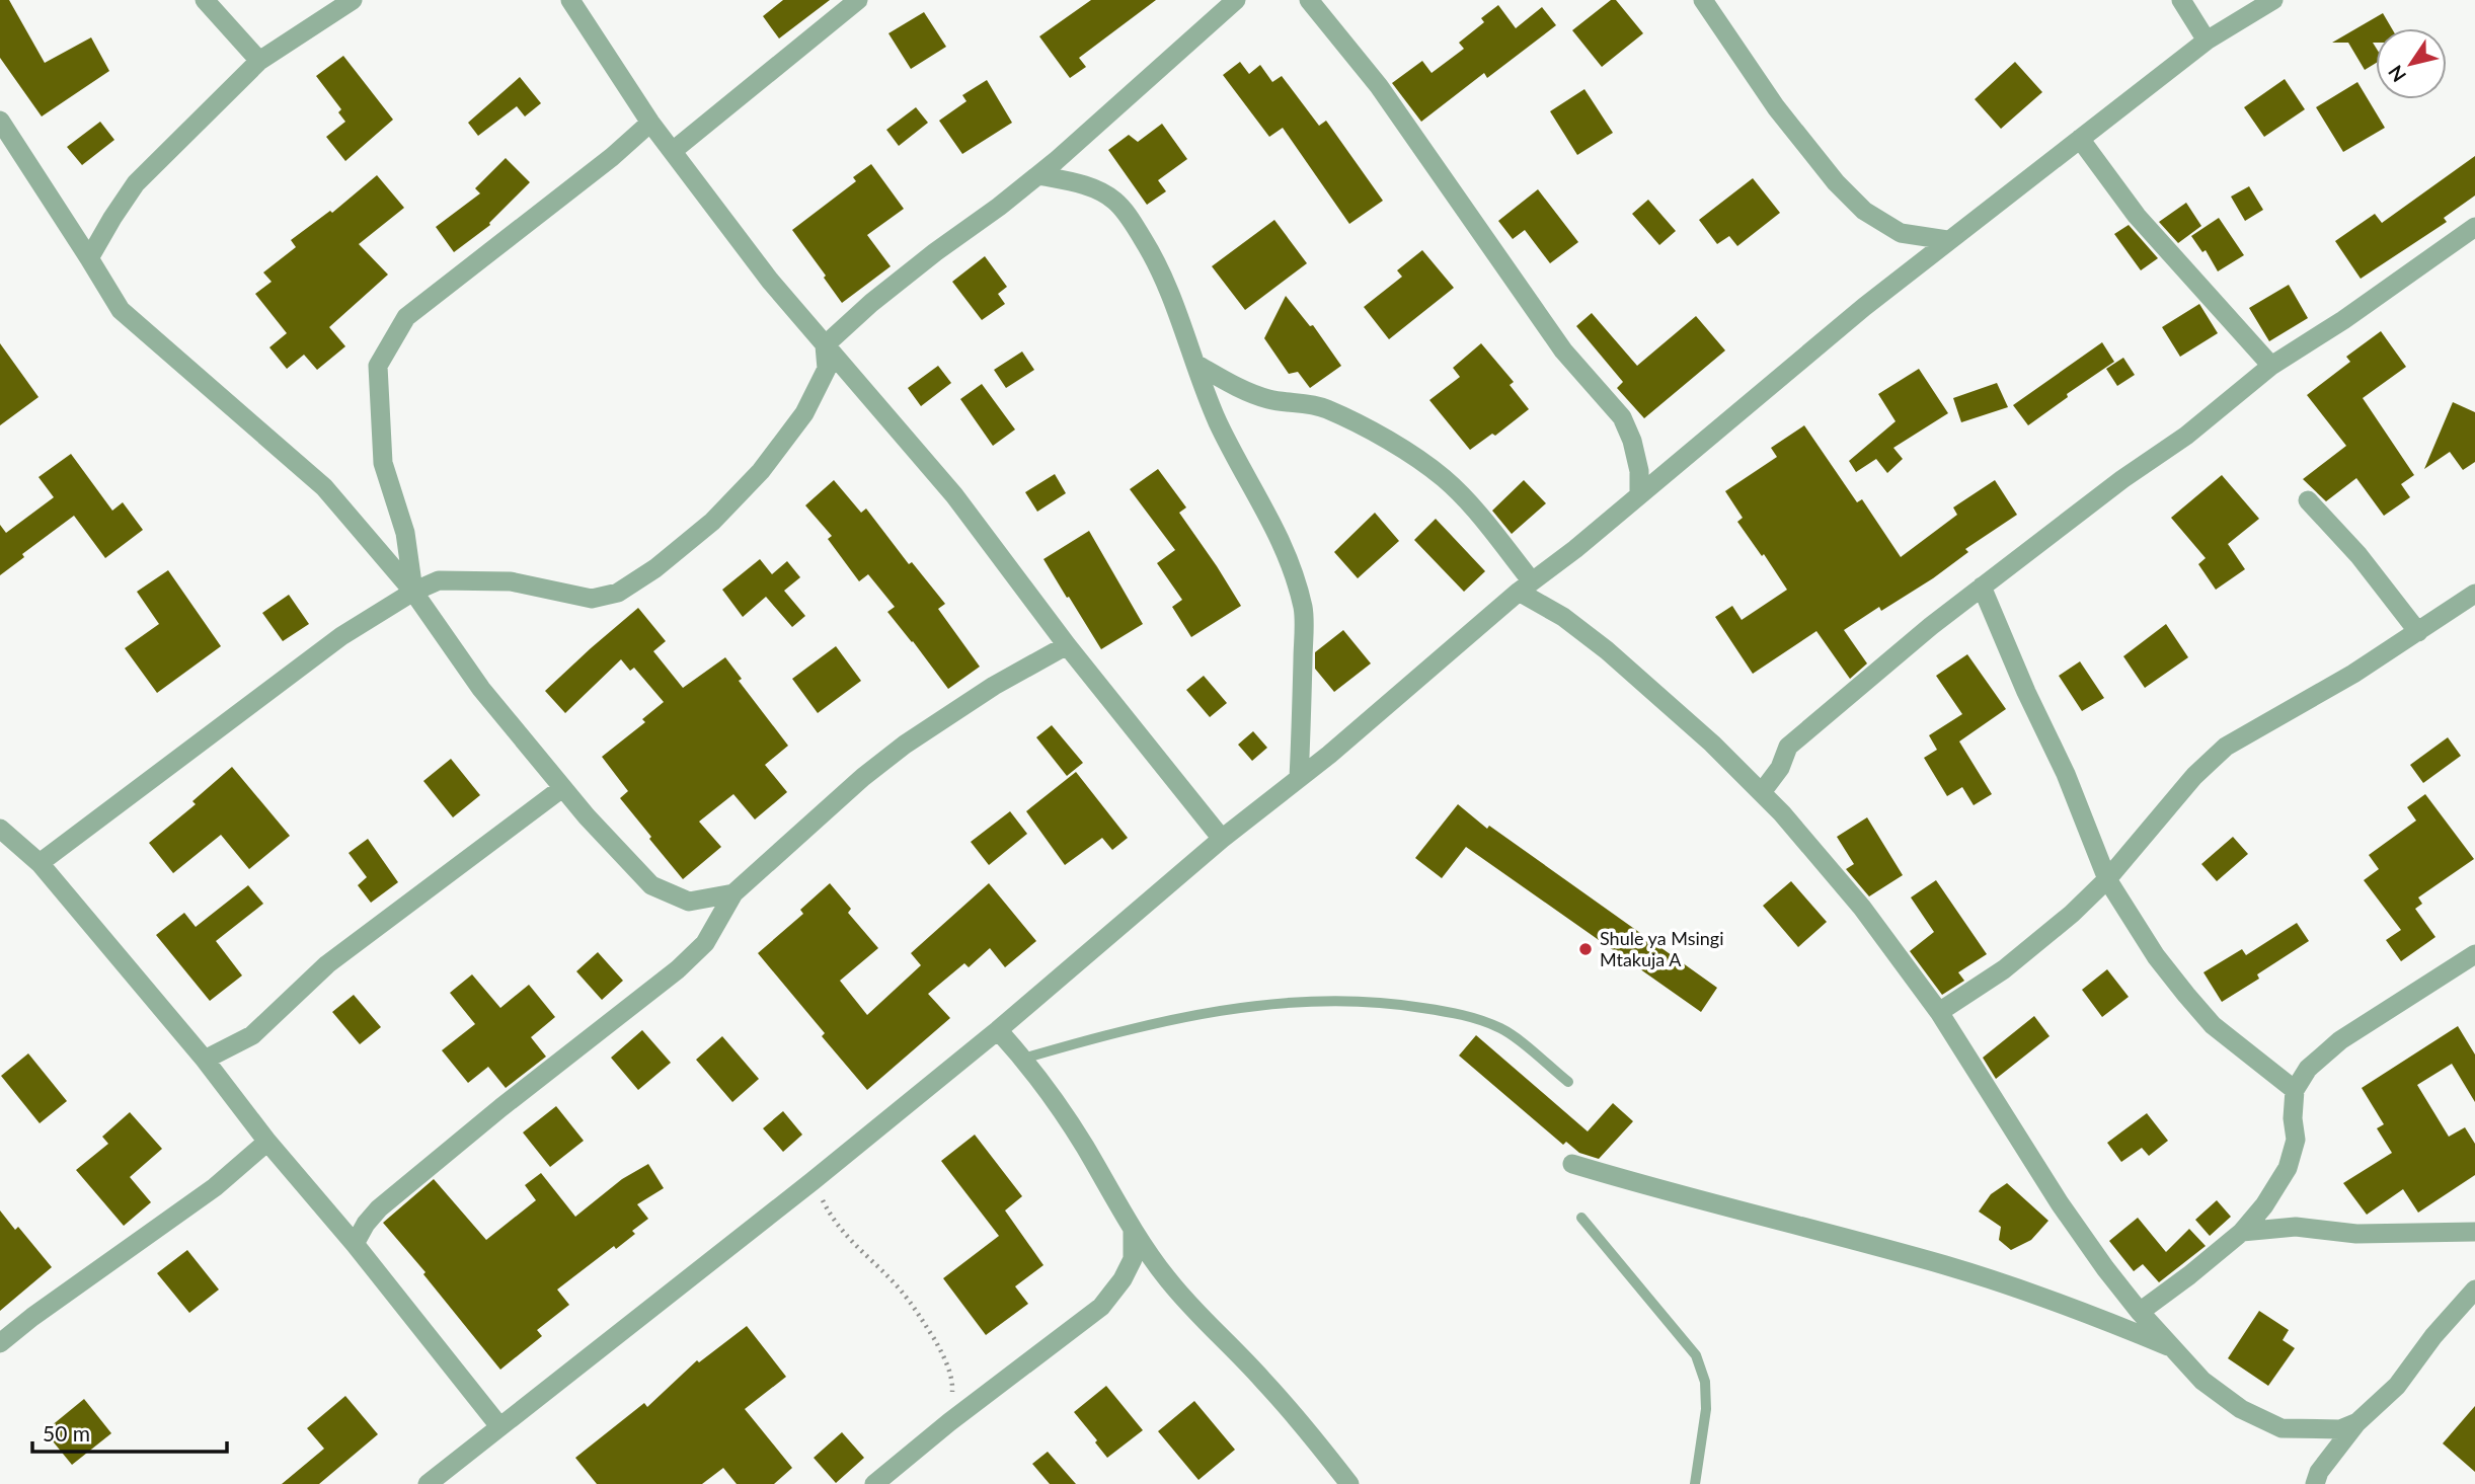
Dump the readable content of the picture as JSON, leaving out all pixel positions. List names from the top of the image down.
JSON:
{
  "places": ["Shule ya Msingi Mtakuja A"],
  "scale_bar": "50 m",
  "north": "bottom left"
}
